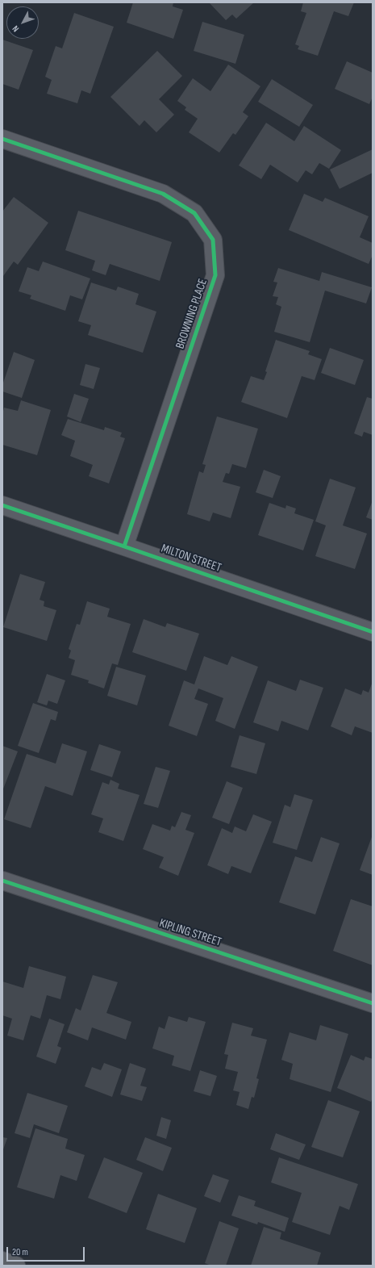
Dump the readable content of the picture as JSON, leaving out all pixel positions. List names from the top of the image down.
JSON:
{
  "streets": {
    "street": ["BROWNING PLACE", "MILTON STREET", "KIPLING STREET"]
  },
  "crossings": [
    ["BROWNING PLACE", "MILTON STREET"]
  ],
  "scale_bar": "20 m",
  "north": "bottom left"
}
